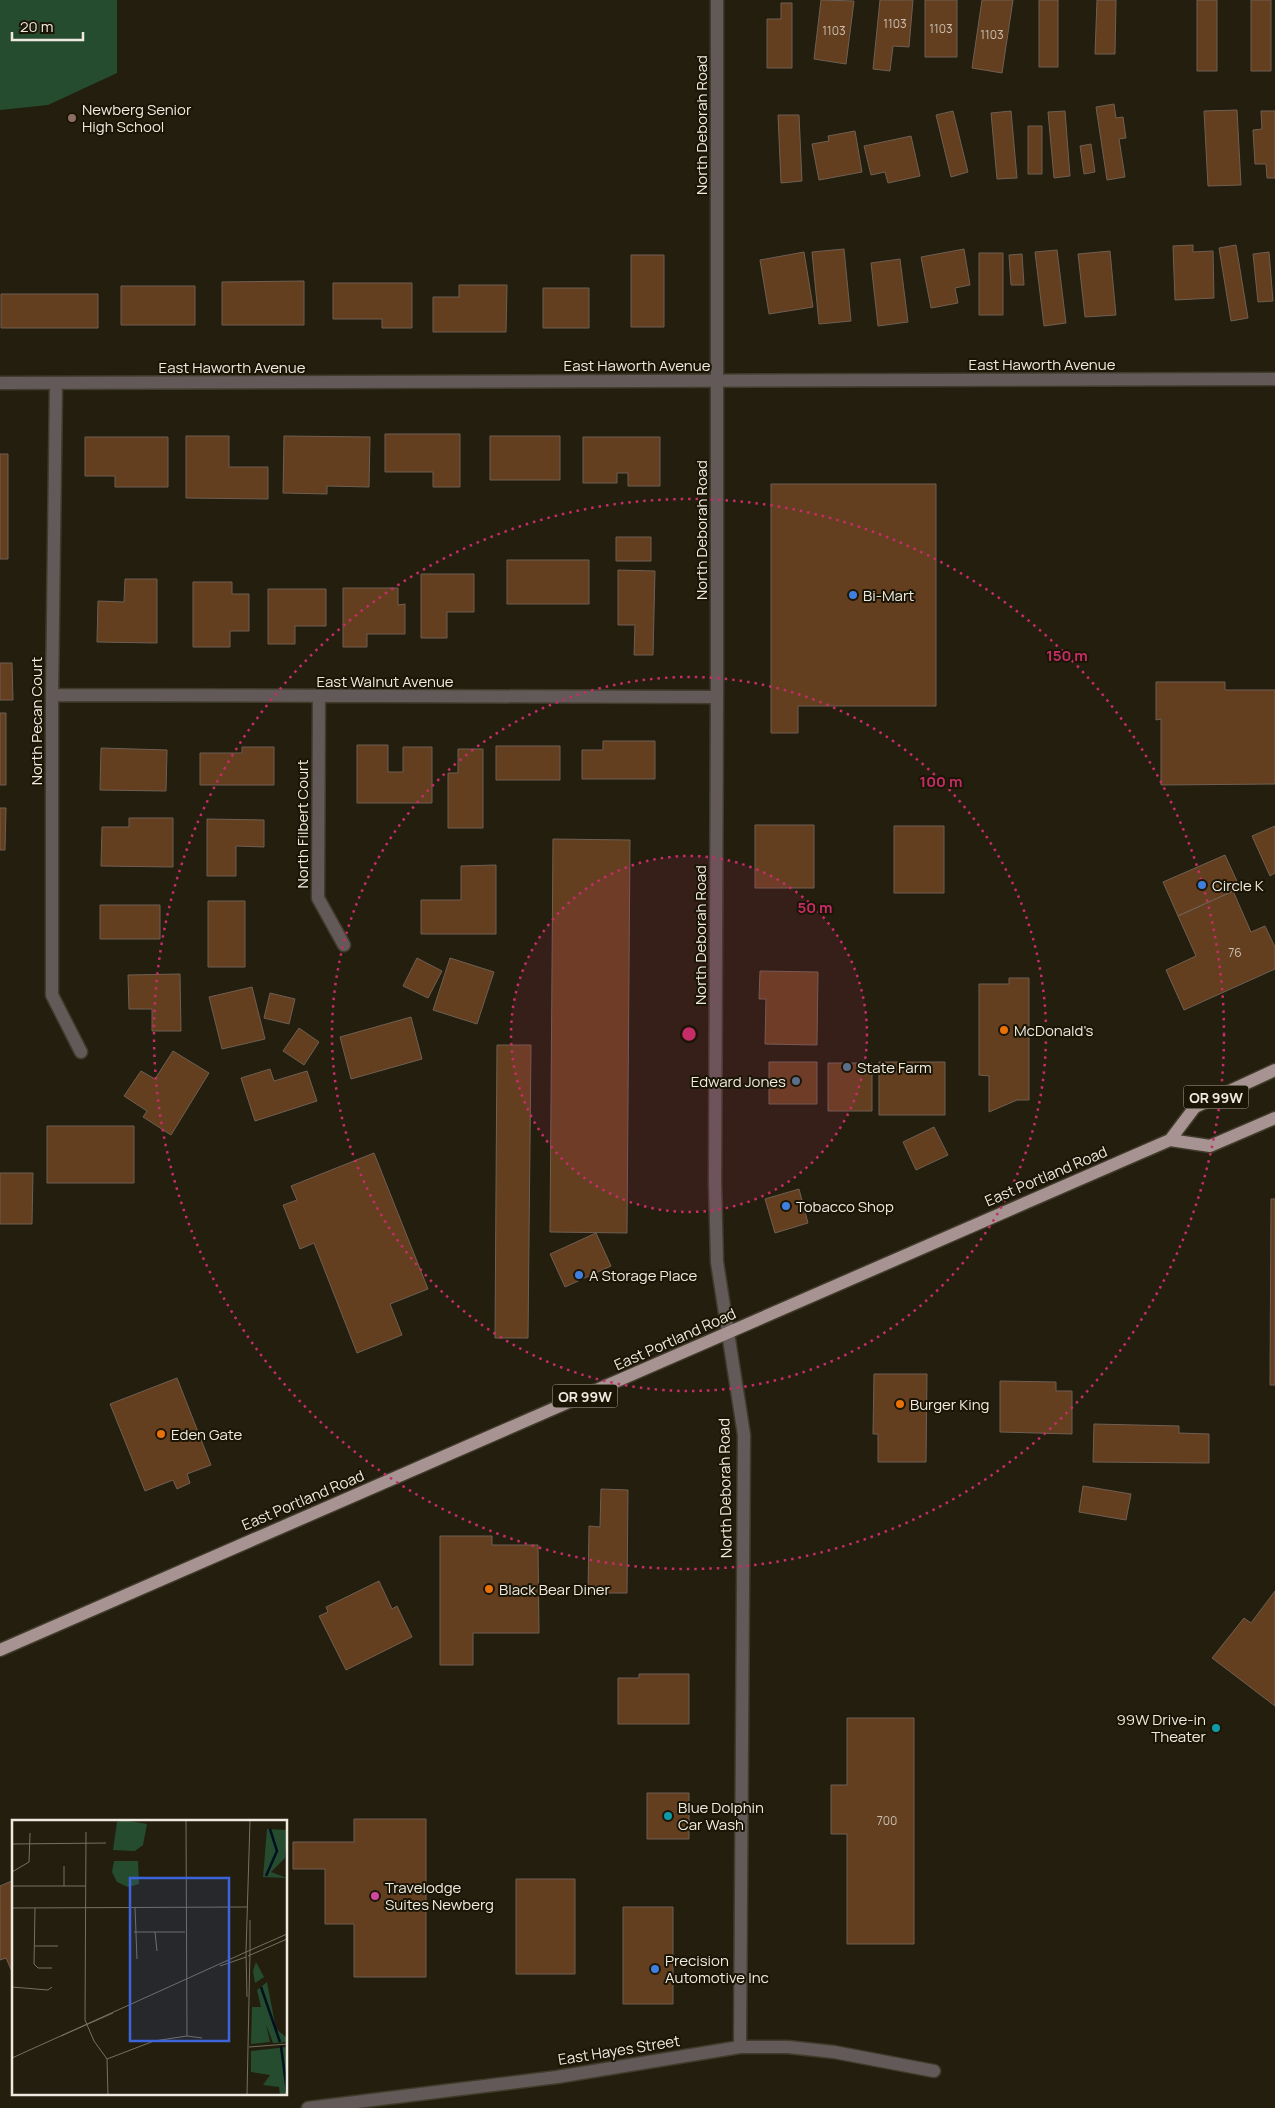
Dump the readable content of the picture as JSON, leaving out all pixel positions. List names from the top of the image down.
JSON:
{
  "streets": {
    "main road": ["OR 99W", "East Portland Road"],
    "street": [
      "North Deborah Road",
      "East Haworth Avenue",
      "East Walnut Avenue",
      "North Pecan Court",
      "North Filbert Court",
      "East Hayes Street"
    ]
  },
  "crossings": [
    ["North Deborah Road", "East Haworth Avenue"],
    ["North Deborah Road", "East Walnut Avenue"],
    ["North Deborah Road", "East Portland Road"],
    ["North Deborah Road", "East Hayes Street"],
    ["East Haworth Avenue", "North Pecan Court"],
    ["East Walnut Avenue", "North Pecan Court"],
    ["East Walnut Avenue", "North Filbert Court"],
    ["OR 99W", "East Portland Road"]
  ],
  "places": [
    "Newberg Senior High School",
    "Bi-Mart",
    "Circle K",
    "McDonald's",
    "State Farm",
    "Edward Jones",
    "Tobacco Shop",
    "A Storage Place",
    "Burger King",
    "Eden Gate",
    "Black Bear Diner",
    "99W Drive-in Theater",
    "Blue Dolphin Car Wash",
    "Travelodge Suites Newberg",
    "Precision Automotive Inc"
  ],
  "house_numbers": [
    "1103",
    "1103",
    "1103",
    "1103",
    "76",
    "700"
  ],
  "scale_bar": "20 m",
  "rings": ["150 m", "100 m", "50 m"]
}
